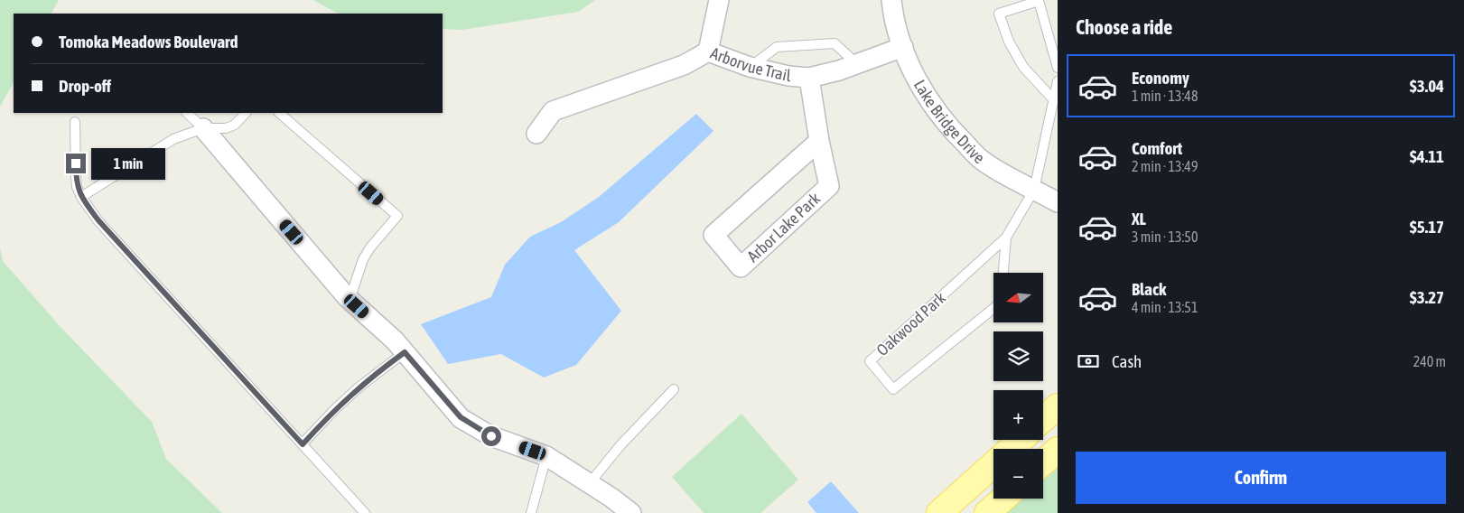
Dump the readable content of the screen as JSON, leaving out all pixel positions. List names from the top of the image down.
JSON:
{
  "streets": {
    "street": ["Arborvue Trail", "Lake Bridge Drive", "Arbor Lake Park"],
    "lane": ["Oakwood Park"]
  },
  "crossings": [
    ["Arborvue Trail", "Lake Bridge Drive"],
    ["Arborvue Trail", "Arbor Lake Park"],
    ["Lake Bridge Drive", "Oakwood Park"]
  ],
  "north": "left",
  "page": {
    "heading": "Choose a ride",
    "banner": ["Tomoka Meadows Boulevard", "Drop-off"],
    "list": [
      {
        "name": "Economy",
        "note": "1 min · 13:48",
        "value": "$3.04"
      },
      {
        "name": "Comfort",
        "note": "2 min · 13:49",
        "value": "$4.11"
      },
      {
        "name": "XL",
        "note": "3 min · 13:50",
        "value": "$5.17"
      },
      {
        "name": "Black",
        "note": "4 min · 13:51",
        "value": "$3.27"
      }
    ],
    "bubble": "1 min",
    "map_buttons": ["+", "−"],
    "pay": ["Cash", "240 m"],
    "buttons": "Confirm"
  }
}
